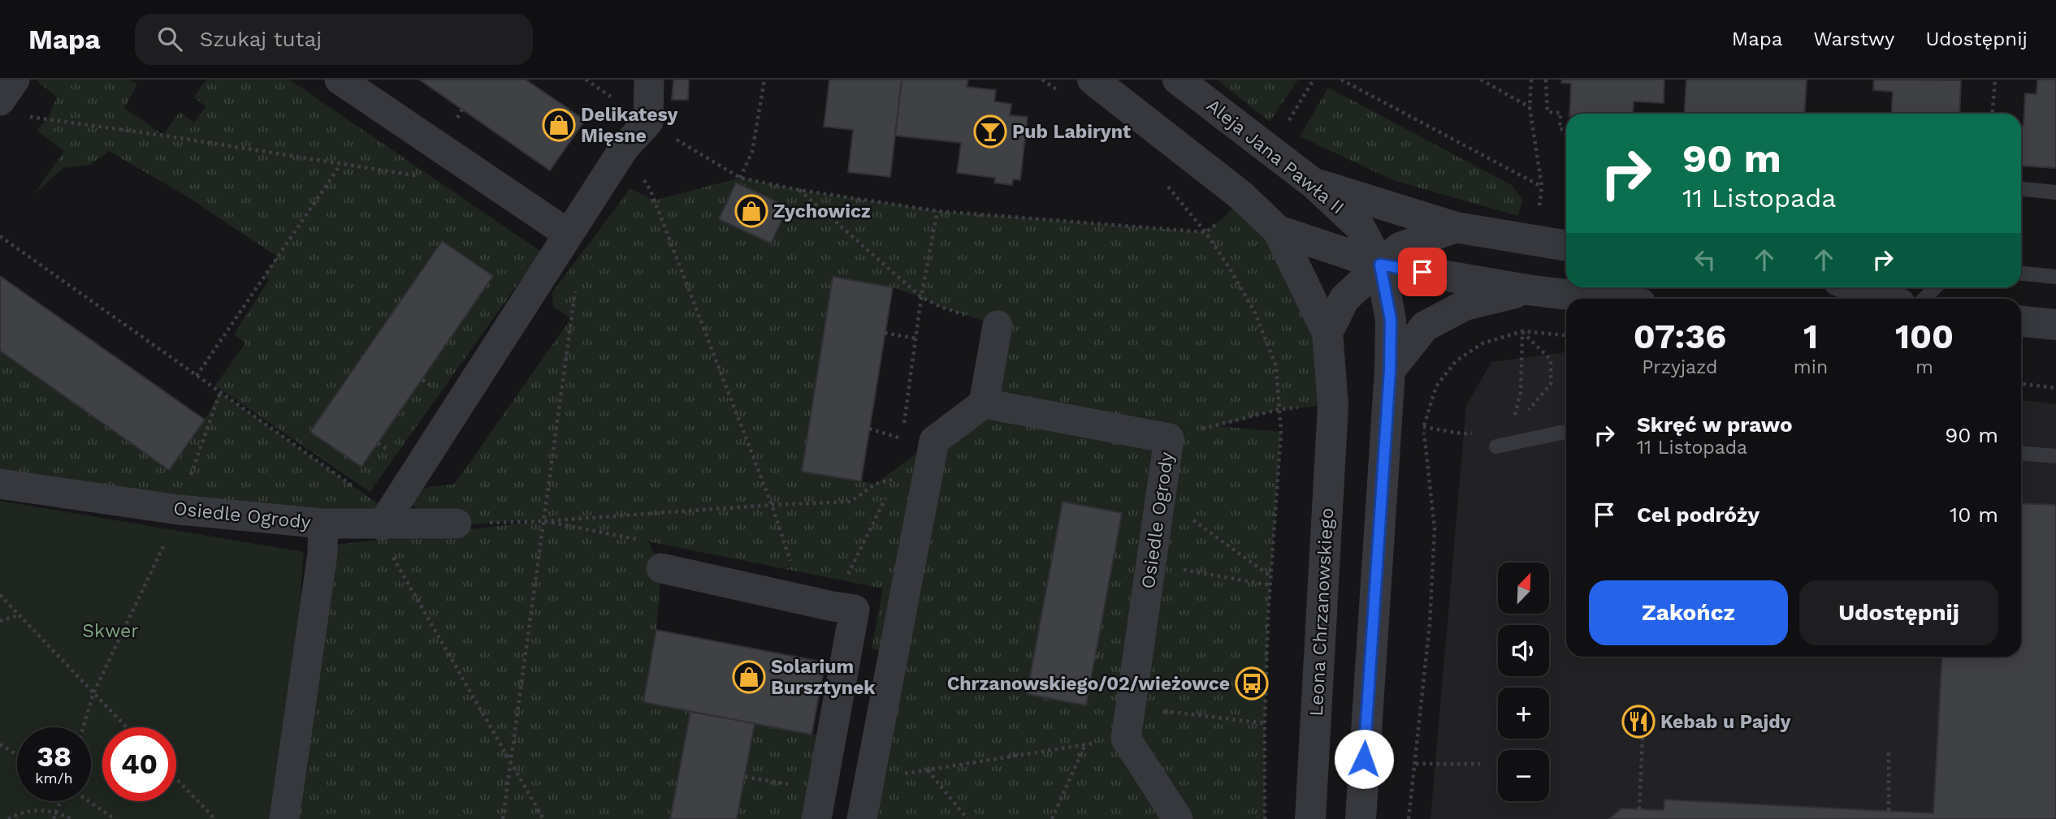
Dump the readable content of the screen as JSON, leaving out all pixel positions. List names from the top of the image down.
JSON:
{
  "streets": {
    "street": ["Aleja Jana Pawła II", "Osiedle Ogrody", "Leona Chrzanowskiego"]
  },
  "parks": ["Skwer"],
  "places": {
    "shop": ["Delikatesy Mięsne", "Zychowicz", "Solarium Bursztynek"],
    "bar": ["Pub Labirynt"],
    "bus stop": ["Chrzanowskiego/02/wieżowce"],
    "restaurant": ["Kebab u Pajdy"]
  },
  "north": "top right",
  "page": {
    "header": "Mapa",
    "search": "Szukaj tutaj",
    "nav": ["Mapa", "Warstwy", "Udostępnij"],
    "turn": ["90 m", "11 Listopada"],
    "eta": [
      "07:36",
      "Przyjazd",
      "1",
      "min",
      "100",
      "m"
    ],
    "list": [
      {
        "name": "Skręć w prawo",
        "note": "11 Listopada",
        "value": "90 m"
      },
      {
        "name": "Cel podróży",
        "value": "10 m"
      }
    ],
    "map_buttons": ["+", "−"],
    "buttons": ["Zakończ", "Udostępnij"],
    "speed": "38 km/h",
    "limit": "40"
  }
}
